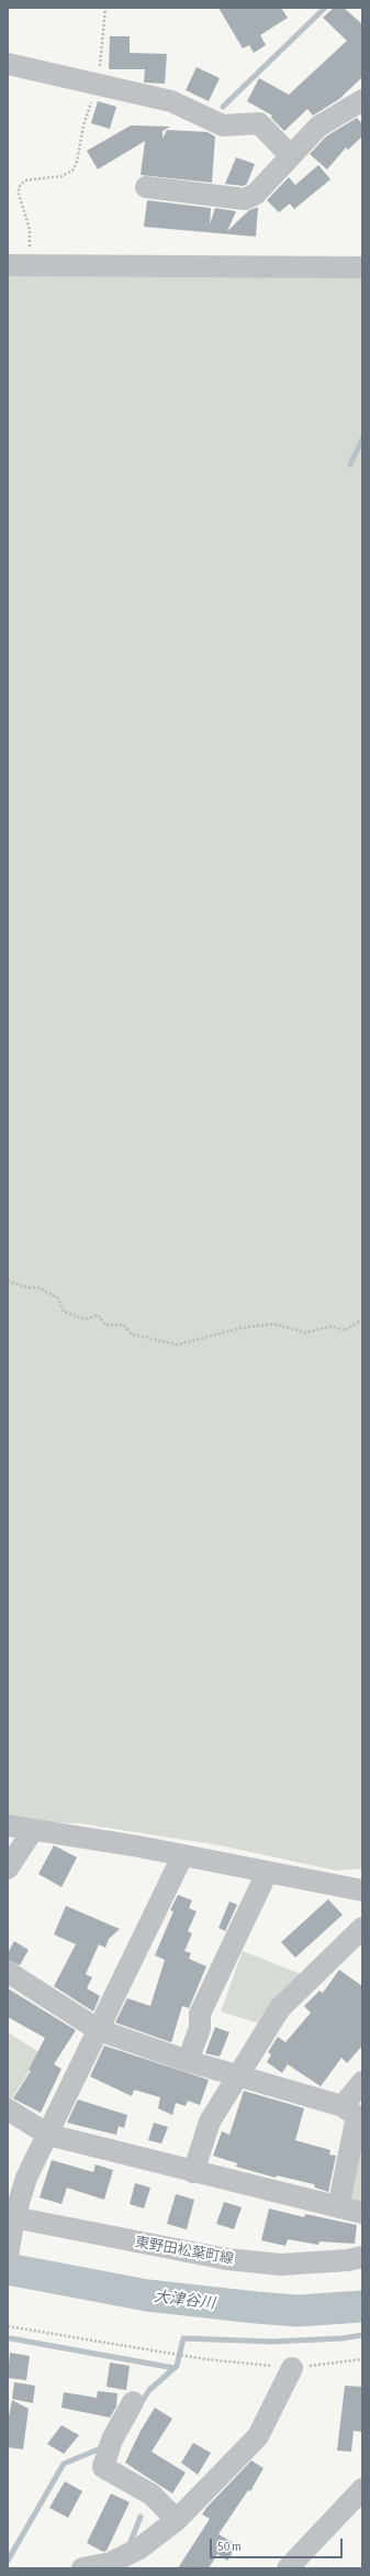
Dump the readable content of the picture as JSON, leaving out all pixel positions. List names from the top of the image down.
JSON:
{
  "streets": {
    "street": ["東野田松葉町線"]
  },
  "water": ["大津谷川"],
  "scale_bar": "50 m"
}
